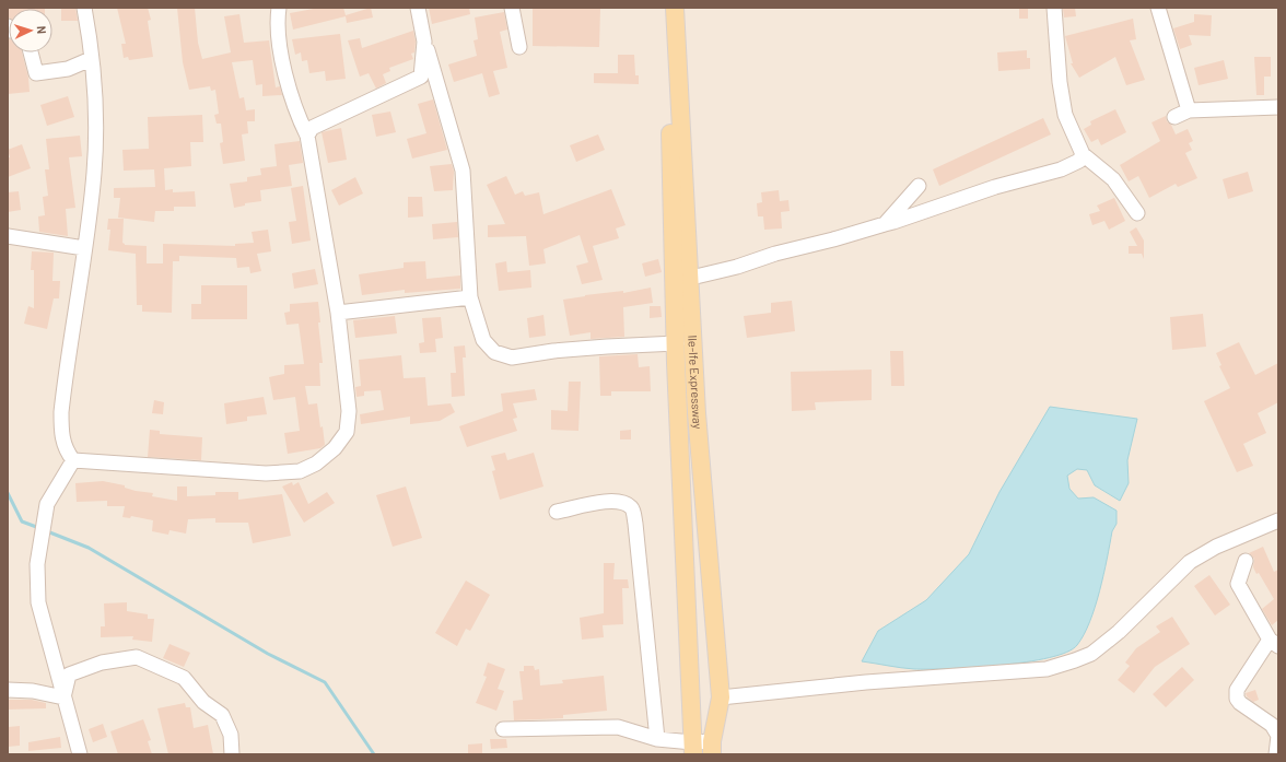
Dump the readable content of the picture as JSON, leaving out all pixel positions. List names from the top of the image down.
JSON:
{
  "streets": {
    "main road": ["Ile-Ife Expressway"]
  },
  "north": "right"
}
